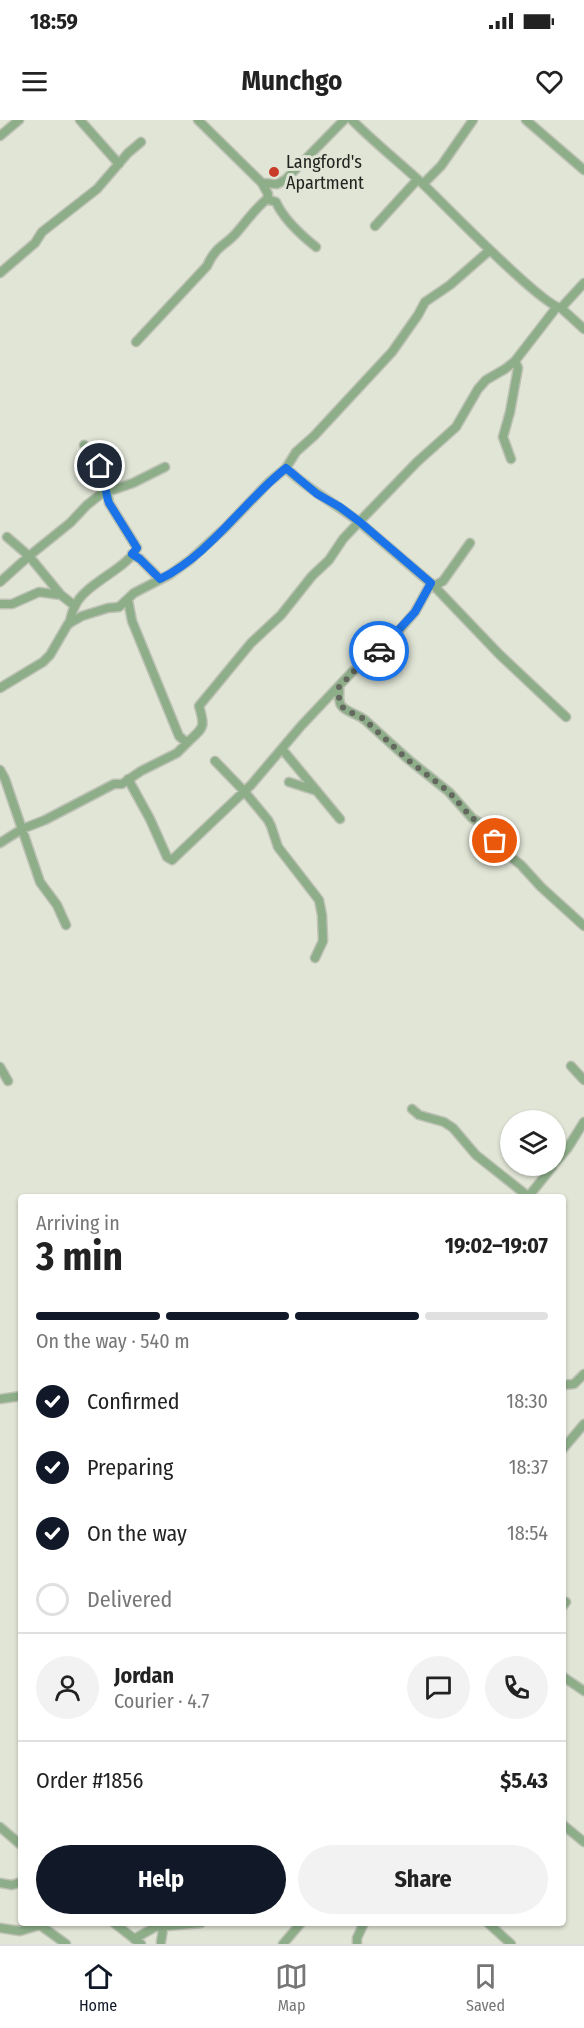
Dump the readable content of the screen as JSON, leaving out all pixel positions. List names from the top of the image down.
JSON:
{
  "places": ["Langford's Apartment"],
  "page": {
    "status": "18:59",
    "header": "Munchgo",
    "heading": ["3 min", "Arriving in", "19:02–19:07"],
    "panel": [
      "Jordan",
      "Courier · 4.7",
      "Order #1856",
      "$5.43"
    ],
    "bar": "On the way · 540 m",
    "list": [
      ["Confirmed", "18:30"],
      ["Preparing", "18:37"],
      ["On the way", "18:54"],
      "Delivered"
    ],
    "buttons": ["Help", "Share"],
    "tabs": ["Home", "Map", "Saved"]
  }
}
